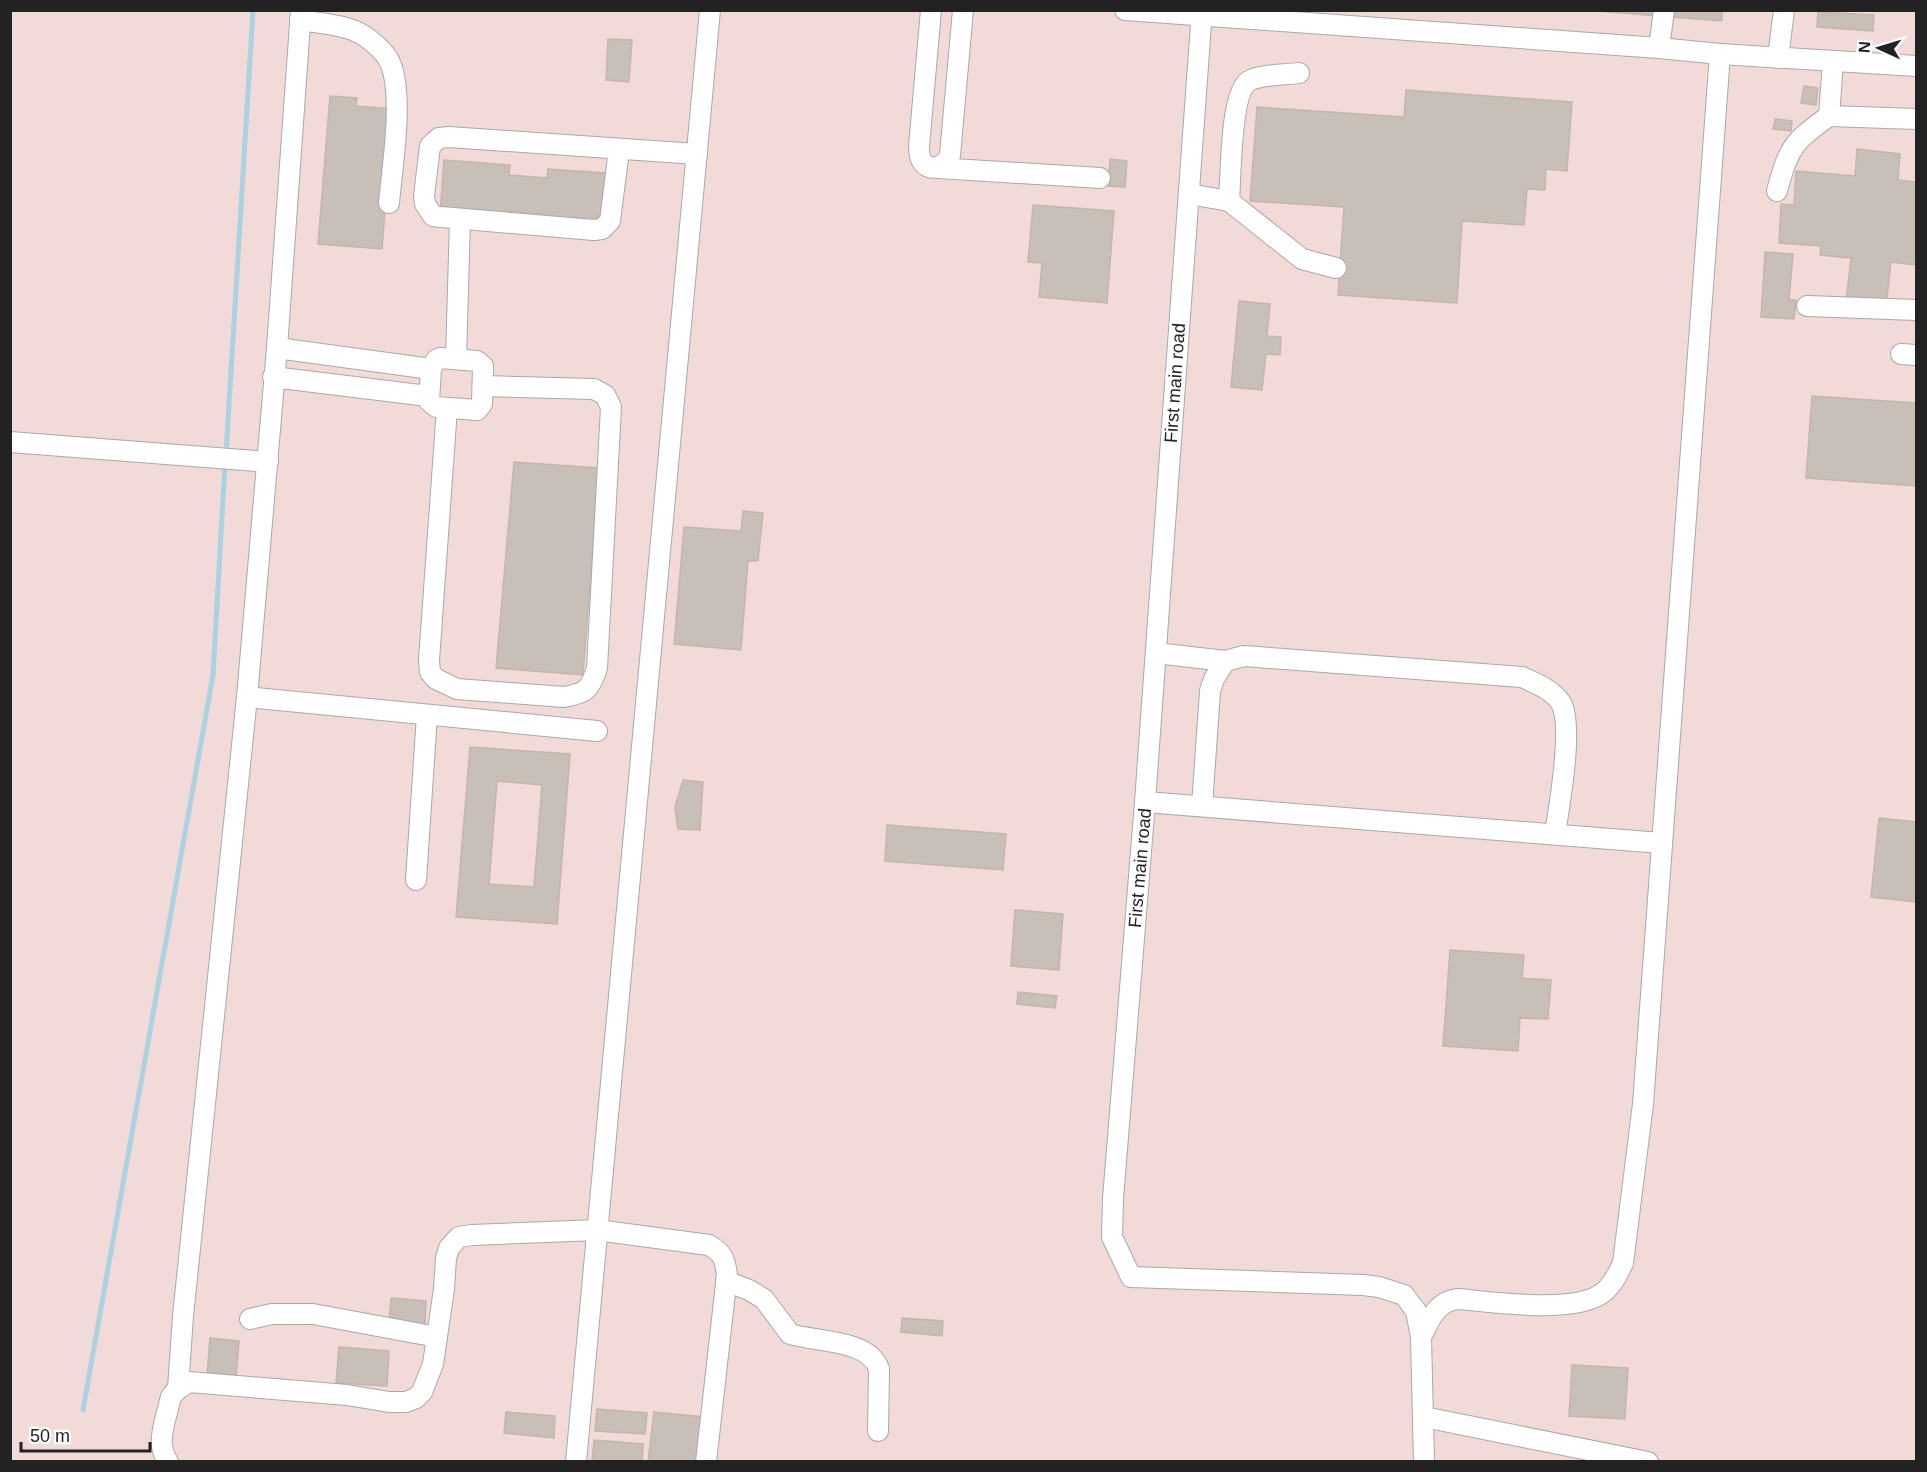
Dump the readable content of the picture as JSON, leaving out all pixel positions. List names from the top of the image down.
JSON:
{
  "streets": {
    "street": ["First main road"]
  },
  "scale_bar": "50 m",
  "north": "left"
}
